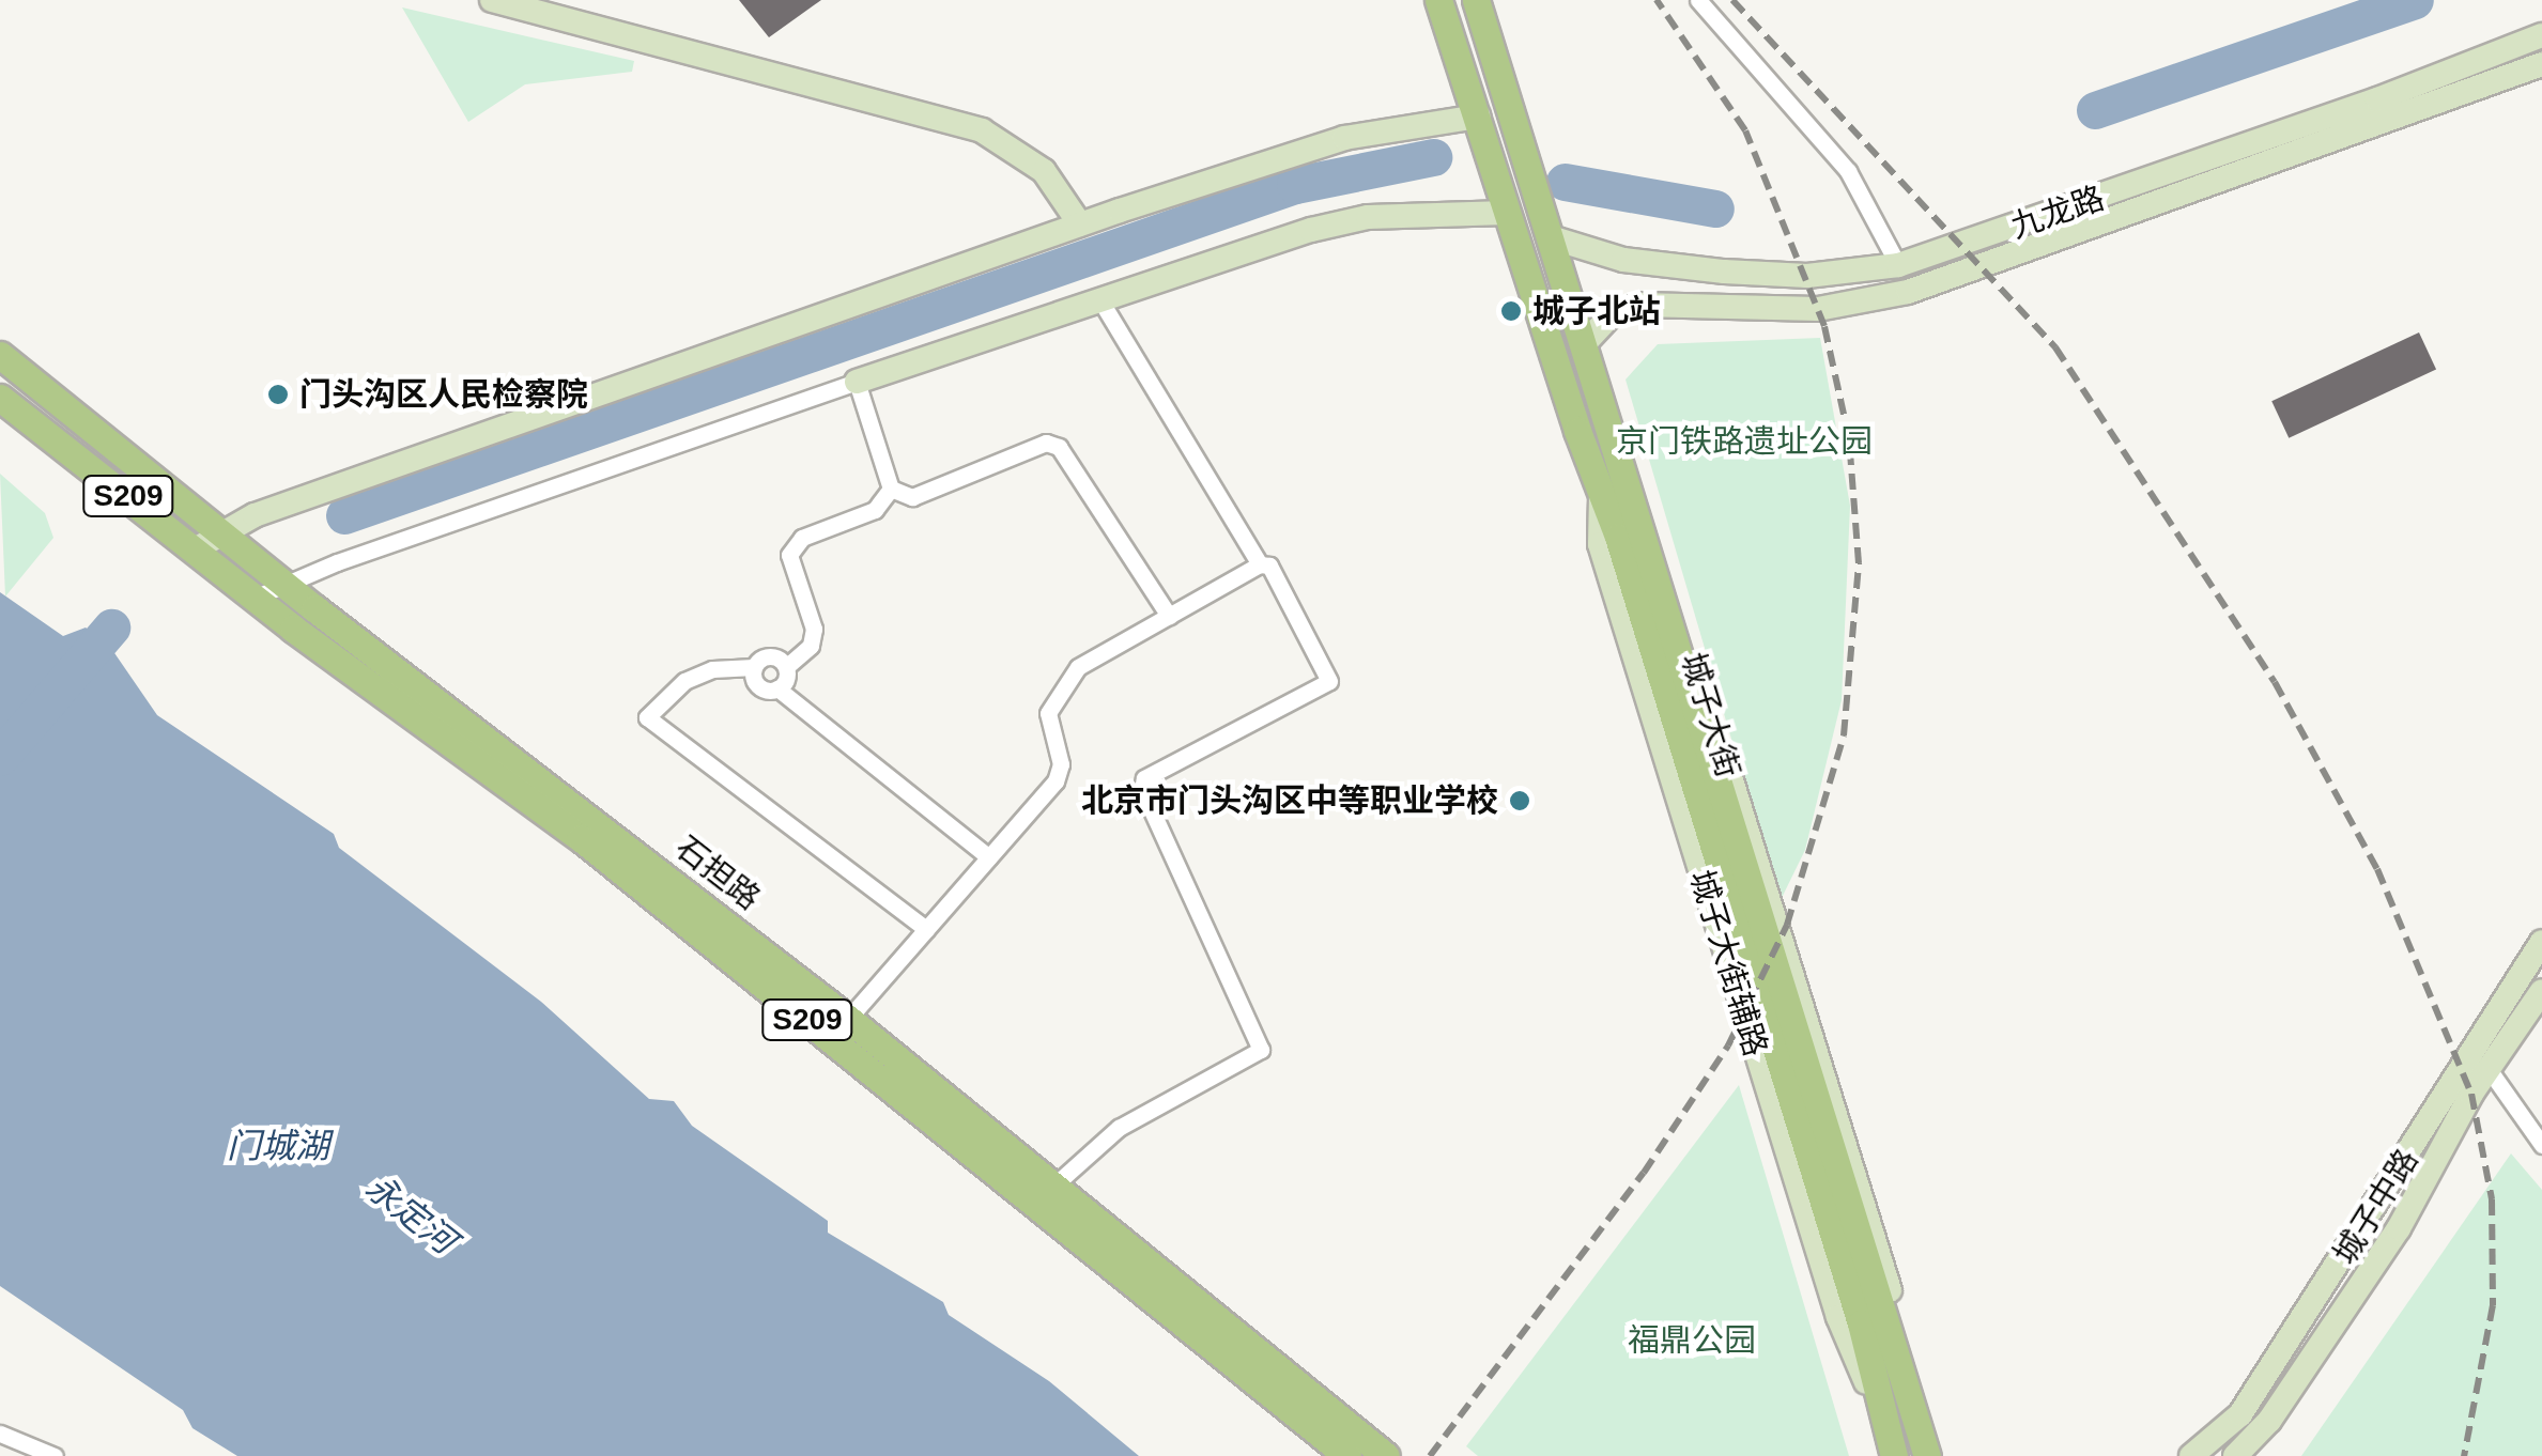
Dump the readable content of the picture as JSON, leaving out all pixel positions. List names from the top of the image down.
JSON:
{
  "streets": {
    "main road": [
      "九龙路",
      "S209",
      "城子大街",
      "石担路",
      "城子中路"
    ]
  },
  "crossings": [
    ["九龙路", "城子大街"]
  ],
  "water": ["门城湖", "永定河"],
  "parks": ["京门铁路遗址公园", "福鼎公园"],
  "places": ["城子北站", "门头沟区人民检察院", "北京市门头沟区中等职业学校"]
}
